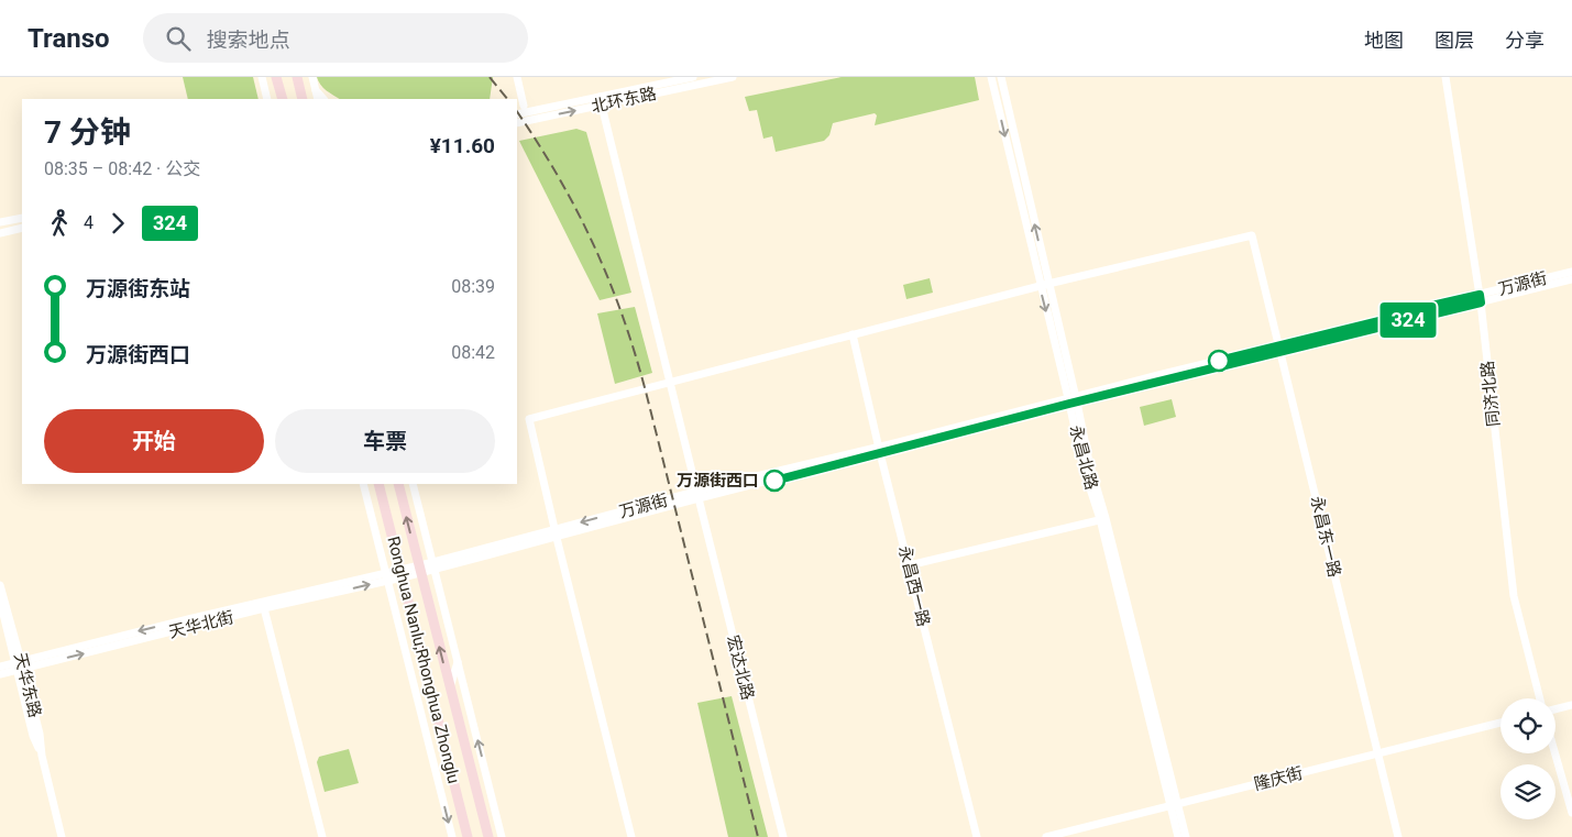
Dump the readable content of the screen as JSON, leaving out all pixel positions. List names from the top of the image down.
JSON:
{
  "streets": {
    "main road": ["Ronghua Nanlu;Rhonghua Zhonglu"],
    "street": [
      "北环东路",
      "万源街",
      "同济北路",
      "永昌北路",
      "永昌东一路",
      "永昌西一路",
      "天华北街",
      "宏达北路",
      "天华东路",
      "隆庆街"
    ]
  },
  "crossings": [
    ["北环东路", "宏达北路"],
    ["万源街", "同济北路"],
    ["万源街", "永昌北路"],
    ["万源街", "永昌东一路"],
    ["万源街", "永昌西一路"],
    ["万源街", "天华北街"],
    ["万源街", "Ronghua Nanlu;Rhonghua Zhonglu"],
    ["万源街", "宏达北路"],
    ["永昌北路", "永昌东一路"],
    ["永昌北路", "隆庆街"],
    ["永昌东一路", "隆庆街"],
    ["天华北街", "Ronghua Nanlu;Rhonghua Zhonglu"],
    ["天华北街", "天华东路"]
  ],
  "places": ["万源街西口"],
  "lines": ["bus line 324"],
  "page": {
    "header": "Transo",
    "search": "搜索地点",
    "nav": ["地图", "图层", "分享"],
    "on_map": "324",
    "heading": ["7 分钟", "08:35 – 08:42 · 公交", "¥11.60"],
    "legs": ["4", "324"],
    "list": [
      {
        "name": "万源街东站",
        "value": "08:39"
      },
      {
        "name": "万源街西口",
        "value": "08:42"
      }
    ],
    "buttons": ["开始", "车票"]
  }
}
